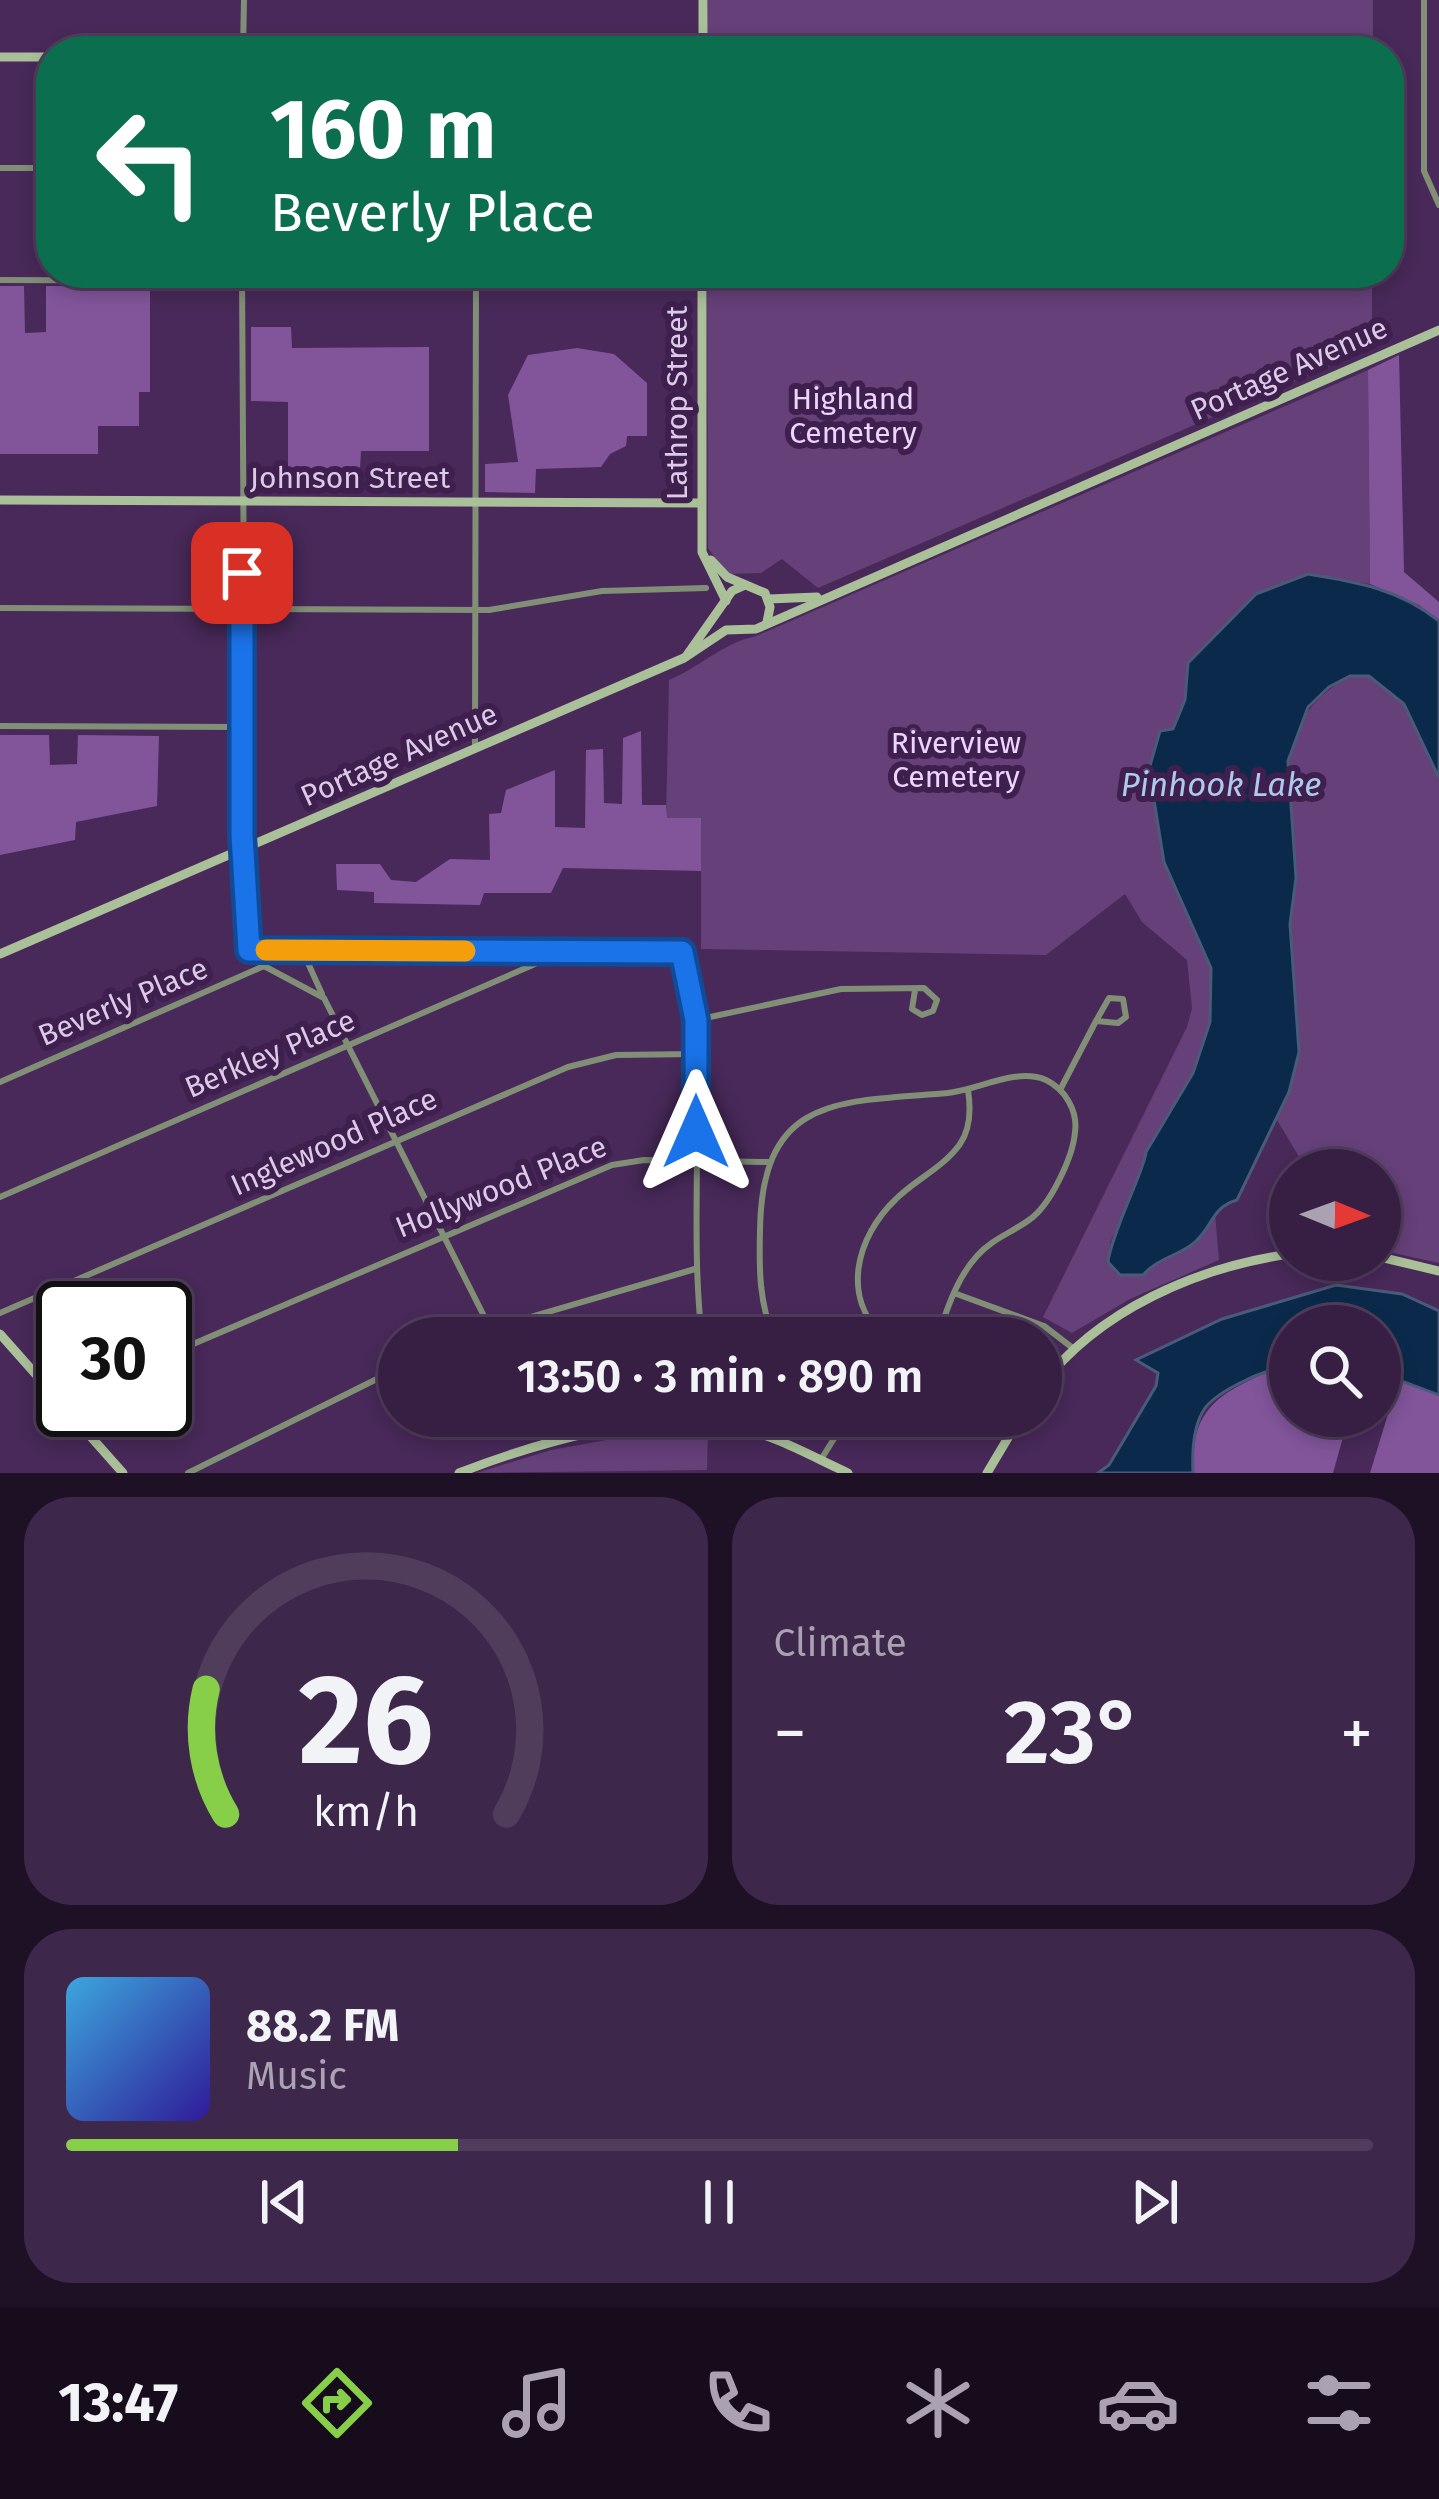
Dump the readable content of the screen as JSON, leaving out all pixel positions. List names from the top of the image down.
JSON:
{
  "streets": {
    "street": [
      "Portage Avenue",
      "Lathrop Street",
      "Johnson Street",
      "Beverly Place",
      "Berkley Place",
      "Inglewood Place",
      "Hollywood Place"
    ]
  },
  "crossings": [
    ["Portage Avenue", "Lathrop Street"],
    ["Lathrop Street", "Johnson Street"],
    ["Berkley Place", "Inglewood Place"],
    ["Berkley Place", "Hollywood Place"]
  ],
  "water": ["Pinhook Lake"],
  "parks": ["Highland Cemetery", "Riverview Cemetery"],
  "north": "right",
  "page": {
    "turn": ["160 m", "Beverly Place"],
    "limit": "30",
    "trip": "13:50 · 3 min · 890 m",
    "tile": "Climate",
    "heat": ["−", "23°", "+"],
    "song": ["88.2 FM", "Music"],
    "tabs": "13:47",
    "gauge": ["26", "km/h"]
  }
}
